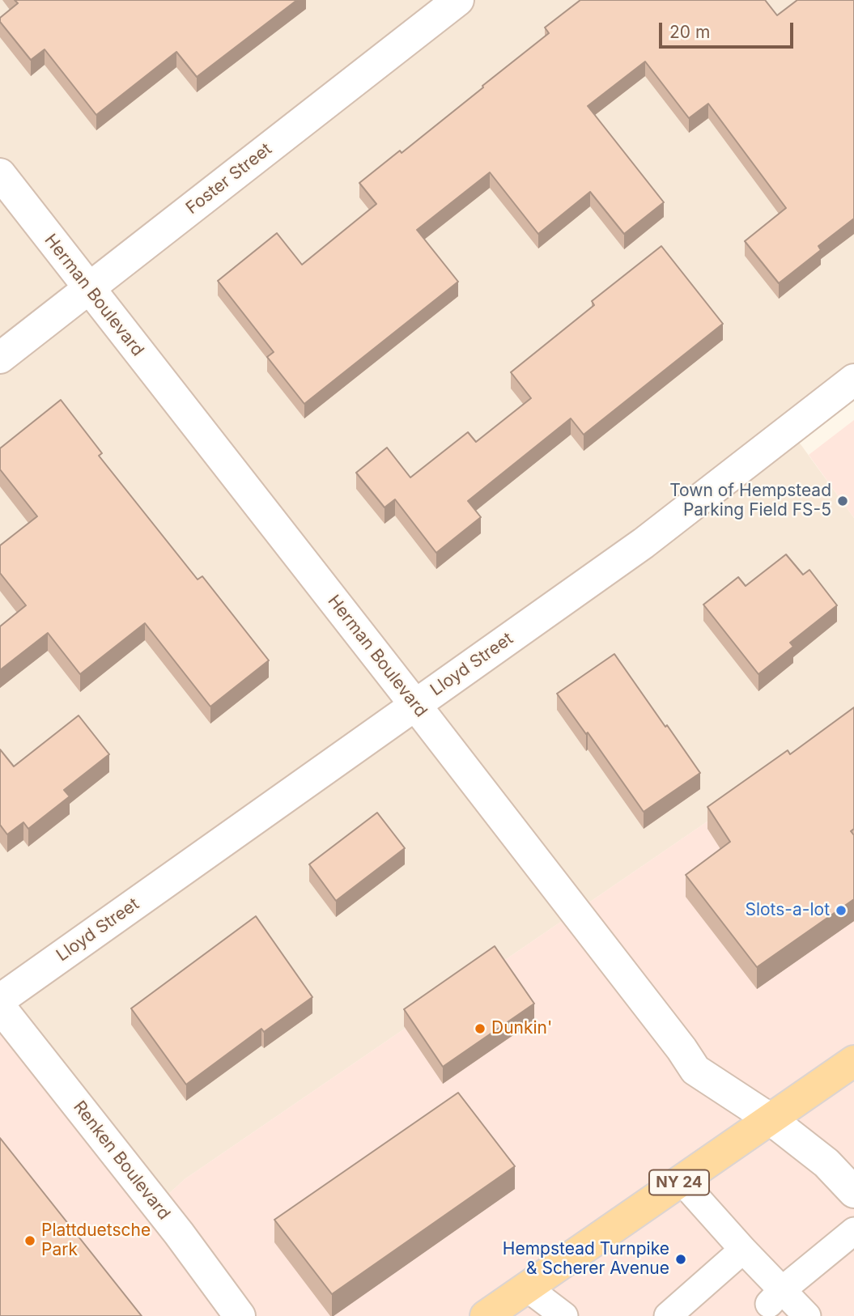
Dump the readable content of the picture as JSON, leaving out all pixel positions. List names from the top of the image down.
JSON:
{
  "streets": {
    "main road": ["NY 24"],
    "street": [
      "Foster Street",
      "Herman Boulevard",
      "Lloyd Street",
      "Renken Boulevard"
    ]
  },
  "crossings": [
    ["Foster Street", "Herman Boulevard"],
    ["Herman Boulevard", "Lloyd Street"],
    ["Herman Boulevard", "NY 24"]
  ],
  "places": [
    "Town of Hempstead Parking Field FS-5",
    "Slots-a-lot",
    "Dunkin'",
    "Plattduetsche Park",
    "Hempstead Turnpike & Scherer Avenue"
  ],
  "scale_bar": "20 m"
}
